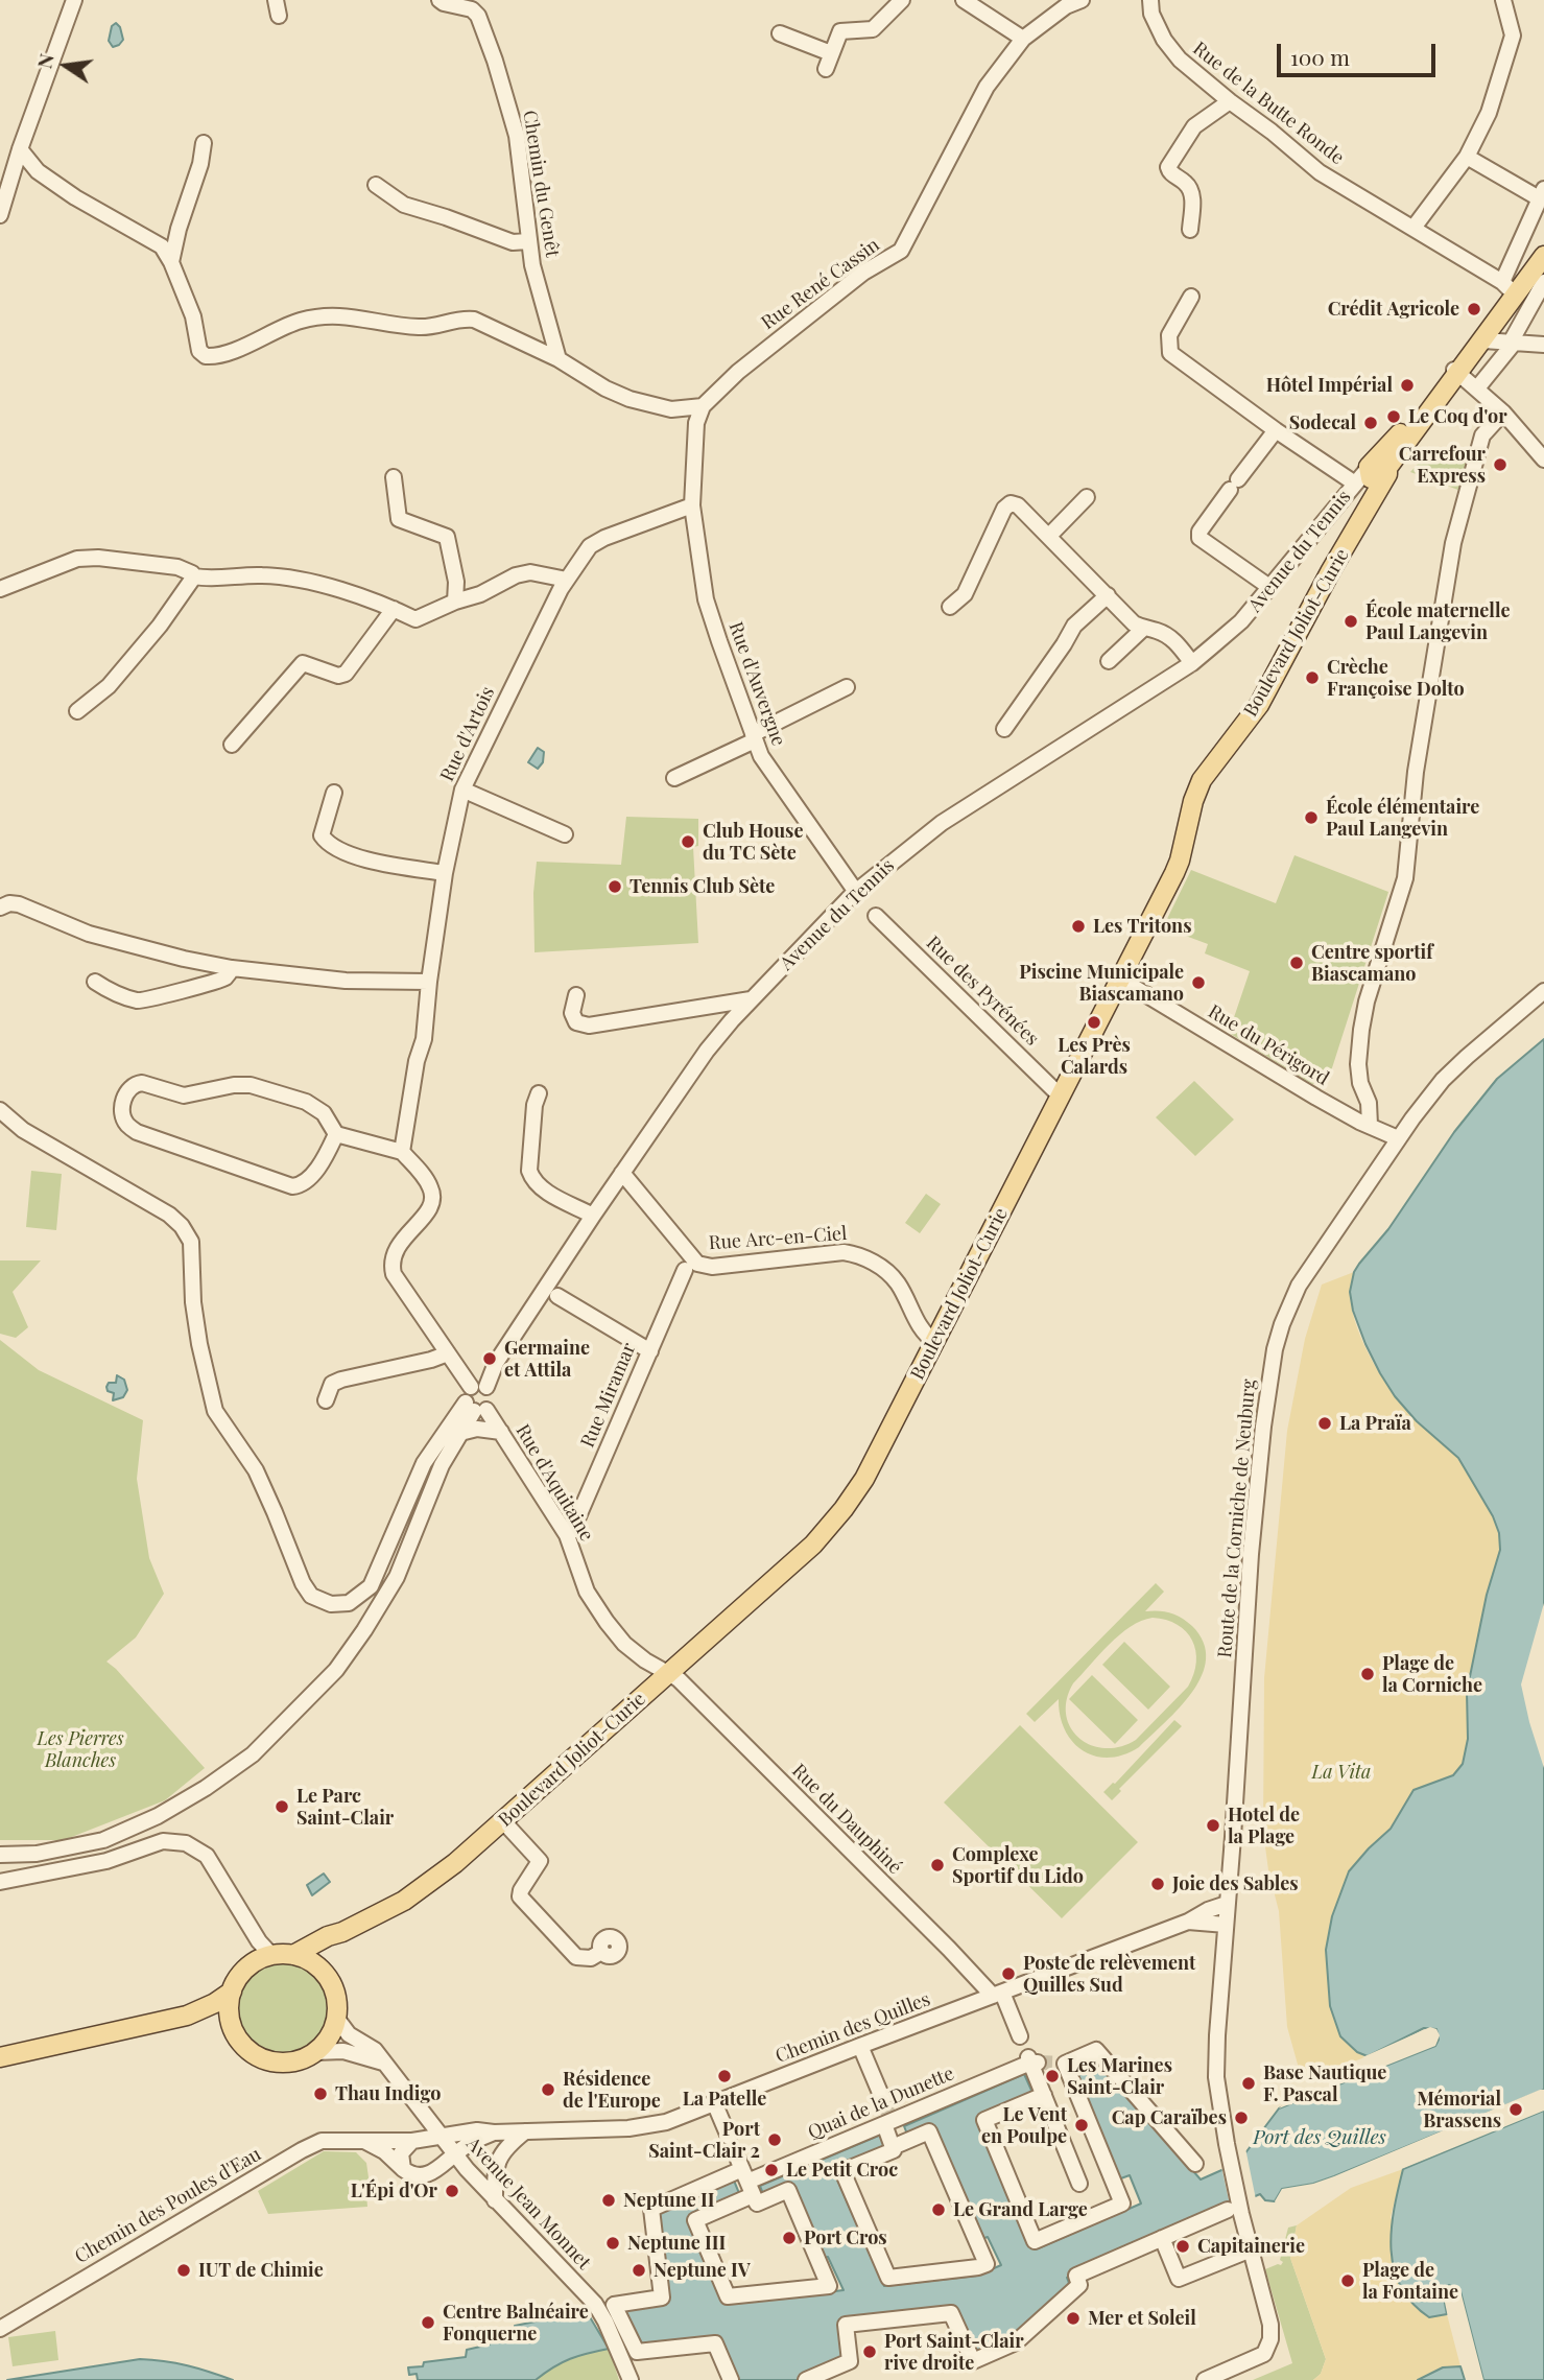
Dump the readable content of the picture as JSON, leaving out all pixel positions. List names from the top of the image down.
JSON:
{
  "streets": {
    "main road": ["Avenue du Tennis", "Boulevard Joliot-Curie"],
    "street": [
      "Rue de la Butte Ronde",
      "Chemin du Genêt",
      "Rue René Cassin",
      "Rue d'Auvergne",
      "Rue d'Artois",
      "Rue des Pyrénées",
      "Rue du Périgord",
      "Rue Arc-en-Ciel",
      "Rue Miramar",
      "Rue d'Aquitaine",
      "Route de la Corniche de Neuburg",
      "Rue du Dauphiné",
      "Chemin des Quilles",
      "Quai de la Dunette",
      "Avenue Jean Monnet",
      "Chemin des Poules d'Eau"
    ]
  },
  "crossings": [
    ["Rue de la Butte Ronde", "Avenue du Tennis"],
    ["Avenue du Tennis", "Boulevard Joliot-Curie"],
    ["Avenue du Tennis", "Rue d'Auvergne"],
    ["Avenue du Tennis", "Rue Arc-en-Ciel"],
    ["Avenue du Tennis", "Rue d'Aquitaine"],
    ["Boulevard Joliot-Curie", "Rue des Pyrénées"],
    ["Boulevard Joliot-Curie", "Rue du Périgord"],
    ["Boulevard Joliot-Curie", "Rue Arc-en-Ciel"],
    ["Boulevard Joliot-Curie", "Rue d'Aquitaine"],
    ["Boulevard Joliot-Curie", "Rue du Dauphiné"],
    ["Boulevard Joliot-Curie", "Avenue Jean Monnet"],
    ["Rue d'Auvergne", "Rue d'Artois"],
    ["Rue du Périgord", "Route de la Corniche de Neuburg"],
    ["Rue Miramar", "Rue d'Aquitaine"],
    ["Rue d'Aquitaine", "Rue du Dauphiné"],
    ["Route de la Corniche de Neuburg", "Chemin des Quilles"],
    ["Rue du Dauphiné", "Chemin des Quilles"],
    ["Chemin des Quilles", "Avenue Jean Monnet"],
    ["Chemin des Quilles", "Chemin des Poules d'Eau"],
    ["Avenue Jean Monnet", "Chemin des Poules d'Eau"]
  ],
  "water": ["Port des Quilles"],
  "parks": ["Les Pierres Blanches", "La Vita"],
  "places": [
    "Crédit Agricole",
    "Hôtel Impérial",
    "Le Coq d'or",
    "Sodecal",
    "Carrefour Express",
    "École maternelle Paul Langevin",
    "Crèche Françoise Dolto",
    "École élémentaire Paul Langevin",
    "Club House du TC Sète",
    "Tennis Club Sète",
    "Les Tritons",
    "Centre sportif Biascamano",
    "Piscine Municipale Biascamano",
    "Les Près Calards",
    "Germaine et Attila",
    "La Praïa",
    "Plage de la Corniche",
    "Le Parc Saint-Clair",
    "Hotel de la Plage",
    "Complexe Sportif du Lido",
    "Joie des Sables",
    "Poste de relèvement Quilles Sud",
    "La Patelle",
    "Les Marines Saint-Clair",
    "Base Nautique F. Pascal",
    "Résidence de l'Europe",
    "Thau Indigo",
    "Mémorial Brassens",
    "Cap Caraïbes",
    "Le Vent en Poulpe",
    "Port Saint-Clair 2",
    "Le Petit Croc",
    "L'Épi d'Or",
    "Neptune II",
    "Le Grand Large",
    "Port Cros",
    "Neptune III",
    "Capitainerie",
    "IUT de Chimie",
    "Neptune IV",
    "Plage de la Fontaine",
    "Mer et Soleil",
    "Centre Balnéaire Fonquerne",
    "Port Saint-Clair rive droite"
  ],
  "scale_bar": "100 m",
  "north": "left"
}
